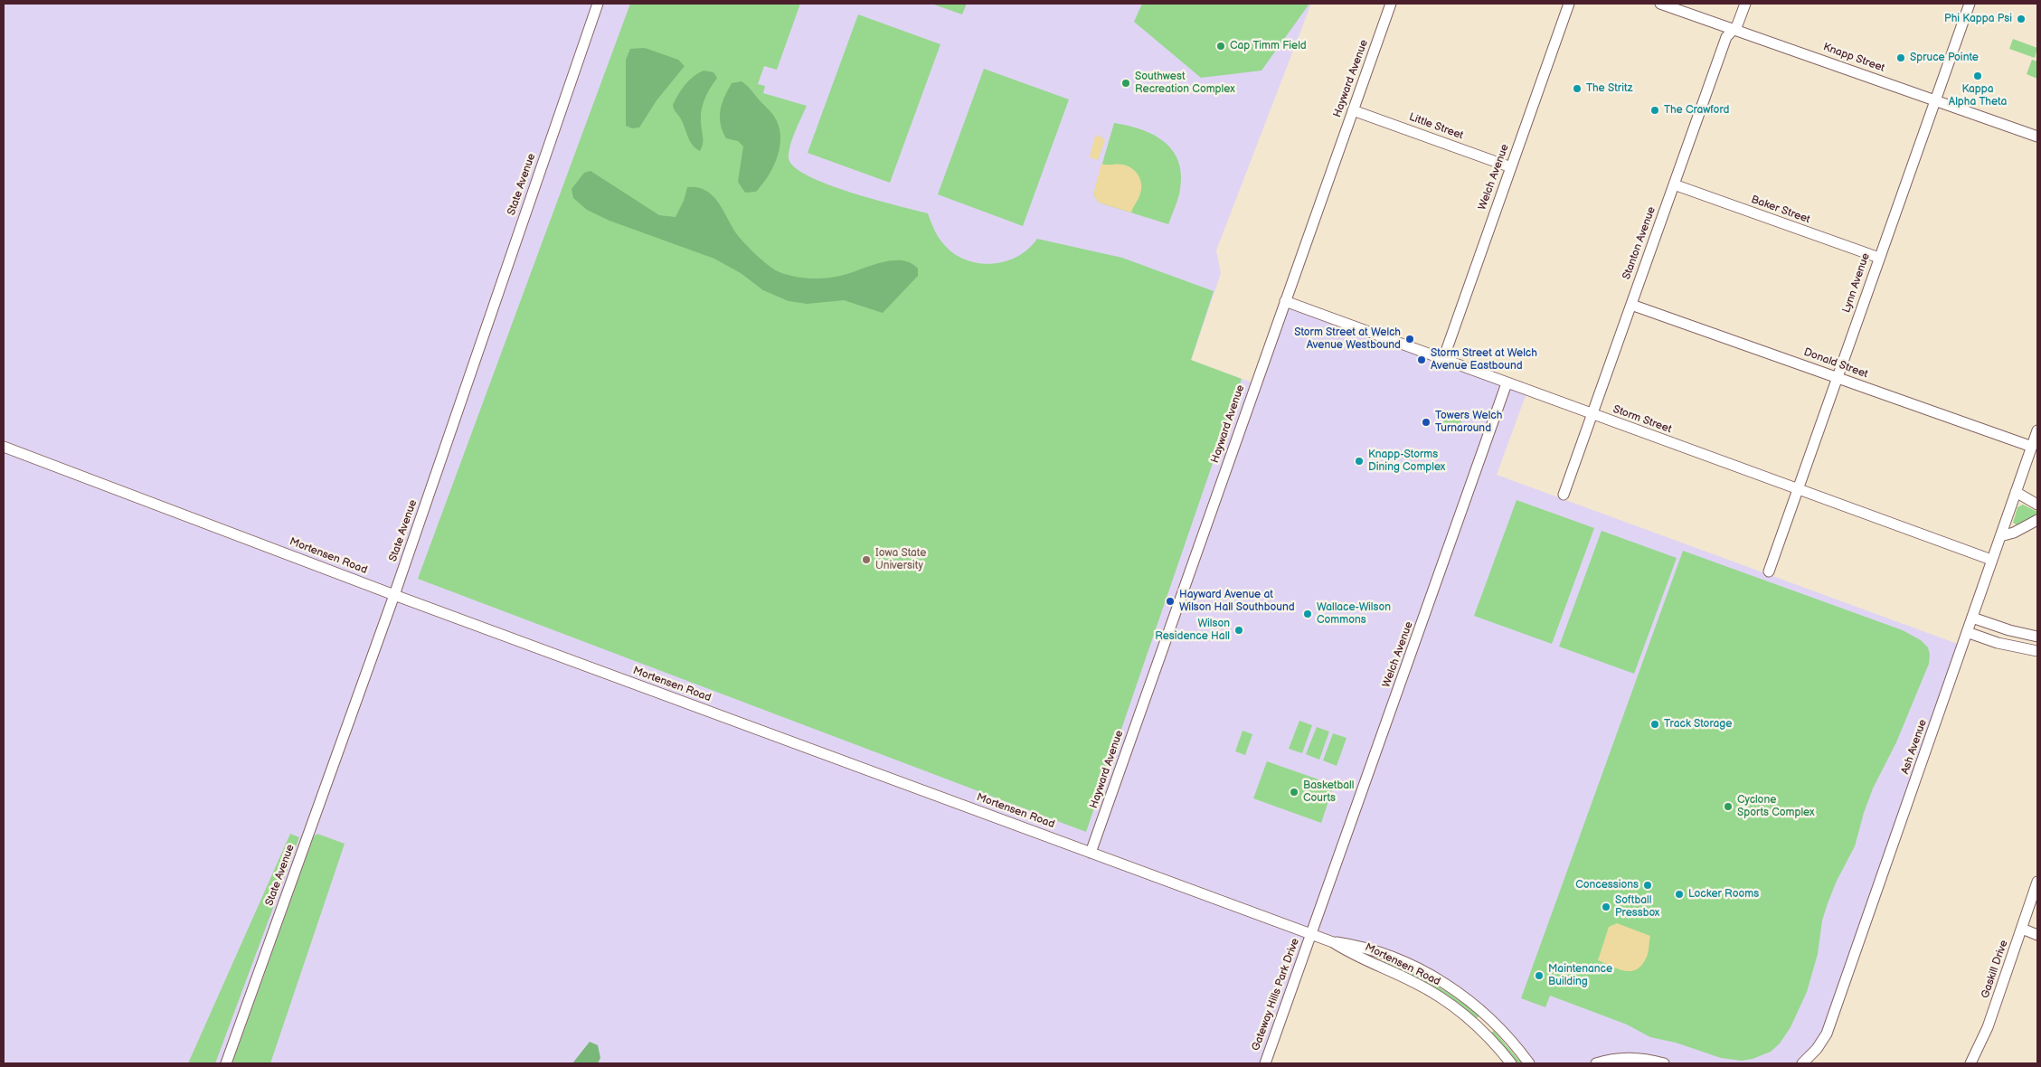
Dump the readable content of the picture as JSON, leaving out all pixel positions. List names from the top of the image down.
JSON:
{
  "streets": {
    "street": [
      "Knapp Street",
      "Hayward Avenue",
      "Little Street",
      "Welch Avenue",
      "State Avenue",
      "Baker Street",
      "Stanton Avenue",
      "Lynn Avenue",
      "Donald Street",
      "Storm Street",
      "Mortensen Road",
      "Ash Avenue",
      "Gaskill Drive",
      "Gateway Hills Park Drive"
    ]
  },
  "crossings": [
    ["Knapp Street", "Stanton Avenue"],
    ["Knapp Street", "Lynn Avenue"],
    ["Hayward Avenue", "Little Street"],
    ["Hayward Avenue", "Storm Street"],
    ["Hayward Avenue", "Mortensen Road"],
    ["Little Street", "Welch Avenue"],
    ["Welch Avenue", "Storm Street"],
    ["Welch Avenue", "Mortensen Road"],
    ["Welch Avenue", "Gateway Hills Park Drive"],
    ["State Avenue", "Mortensen Road"],
    ["Baker Street", "Stanton Avenue"],
    ["Baker Street", "Lynn Avenue"],
    ["Stanton Avenue", "Donald Street"],
    ["Stanton Avenue", "Storm Street"],
    ["Lynn Avenue", "Donald Street"],
    ["Lynn Avenue", "Storm Street"],
    ["Donald Street", "Ash Avenue"],
    ["Storm Street", "Ash Avenue"],
    ["Mortensen Road", "Gateway Hills Park Drive"]
  ],
  "places": [
    "Phi Kappa Psi",
    "Cap Timm Field",
    "Spruce Pointe",
    "Kappa Alpha Theta",
    "Southwest Recreation Complex",
    "The Stritz",
    "The Crawford",
    "Storm Street at Welch Avenue Westbound",
    "Storm Street at Welch Avenue Eastbound",
    "Towers Welch Turnaround",
    "Knapp-Storms Dining Complex",
    "Iowa State University",
    "Hayward Avenue at Wilson Hall Southbound",
    "Wallace-Wilson Commons",
    "Wilson Residence Hall",
    "Track Storage",
    "Basketball Courts",
    "Cyclone Sports Complex",
    "Concessions",
    "Locker Rooms",
    "Softball Pressbox",
    "Maintenance Building"
  ]
}
